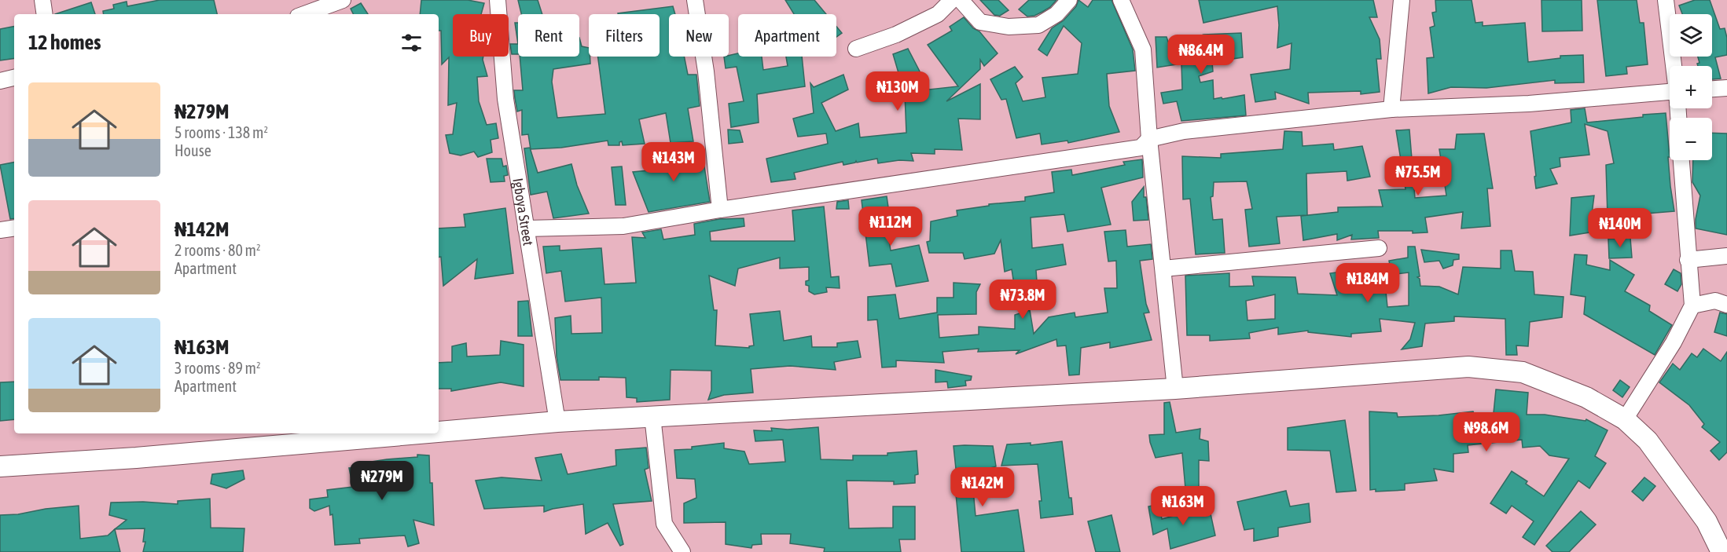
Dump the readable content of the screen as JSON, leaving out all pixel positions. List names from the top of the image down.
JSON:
{
  "streets": {
    "street": ["Igboya Street"]
  },
  "page": {
    "map_buttons": ["+", "−"],
    "chip": [
      "Buy",
      "Rent",
      "Filters",
      "New",
      "Apartment"
    ],
    "heading": "12 homes",
    "price": [
      "₦86.4M",
      "₦130M",
      "₦143M",
      "₦75.5M",
      "₦112M",
      "₦140M",
      "₦184M",
      "₦73.8M",
      "₦98.6M",
      "₦279M",
      "₦142M",
      "₦163M"
    ],
    "list": [
      {
        "name": "₦279M",
        "note": "5 rooms · 138 m² · House"
      },
      {
        "name": "₦142M",
        "note": "2 rooms · 80 m² · Apartment"
      },
      {
        "name": "₦163M",
        "note": "3 rooms · 89 m² · Apartment"
      }
    ]
  }
}
